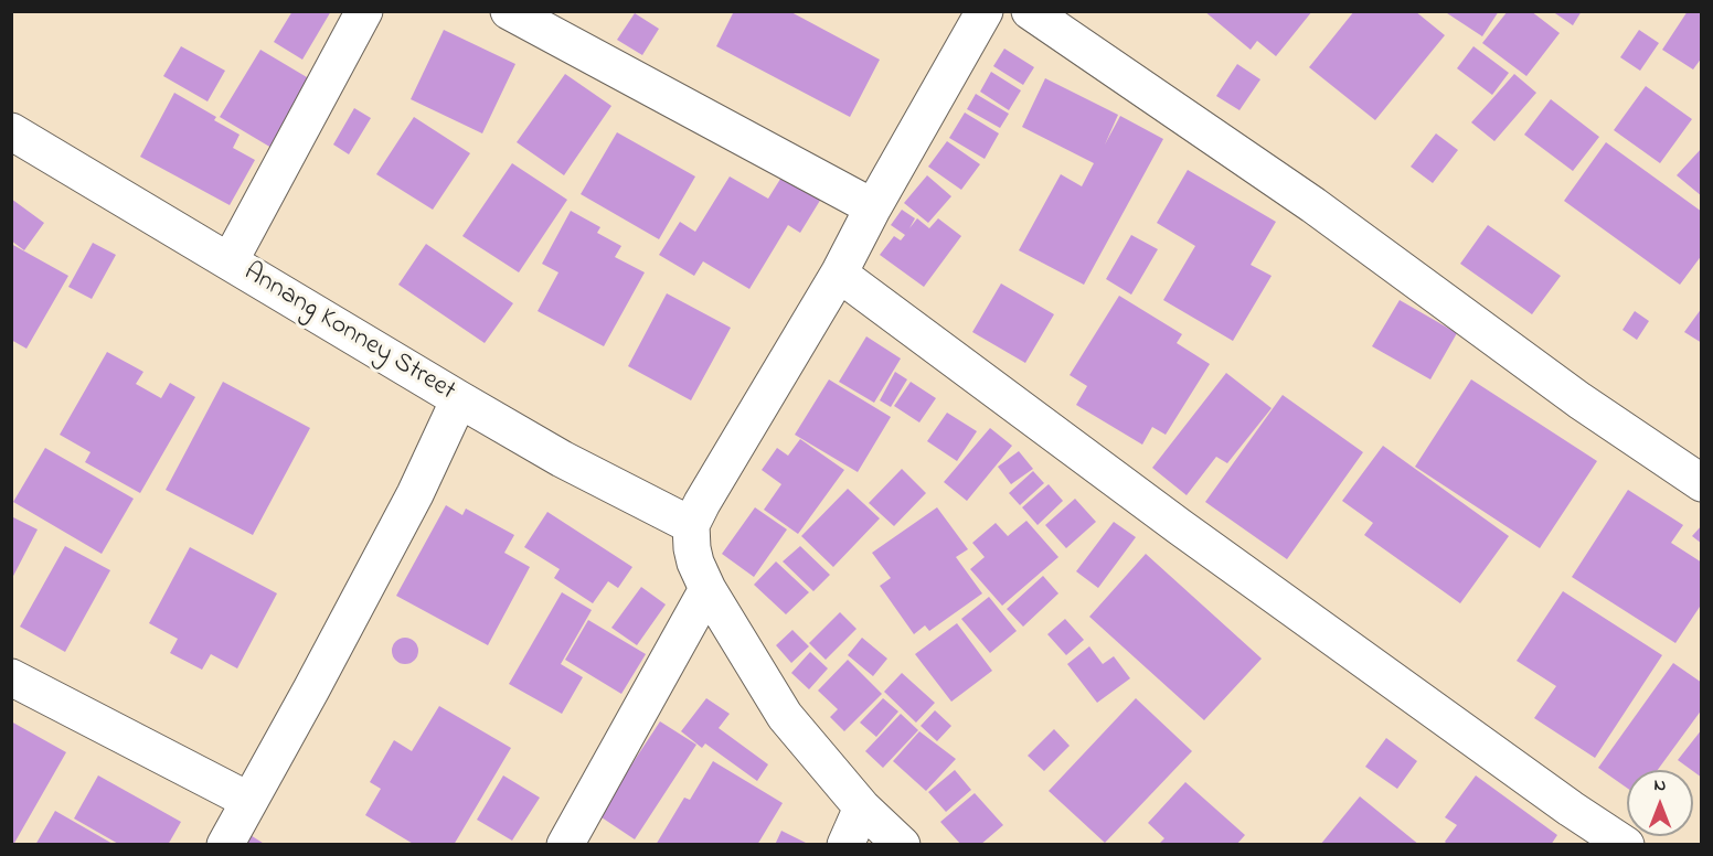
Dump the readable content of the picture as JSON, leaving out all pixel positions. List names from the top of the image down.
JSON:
{
  "streets": {
    "street": ["Annang Konney Street"]
  },
  "north": "top"
}
